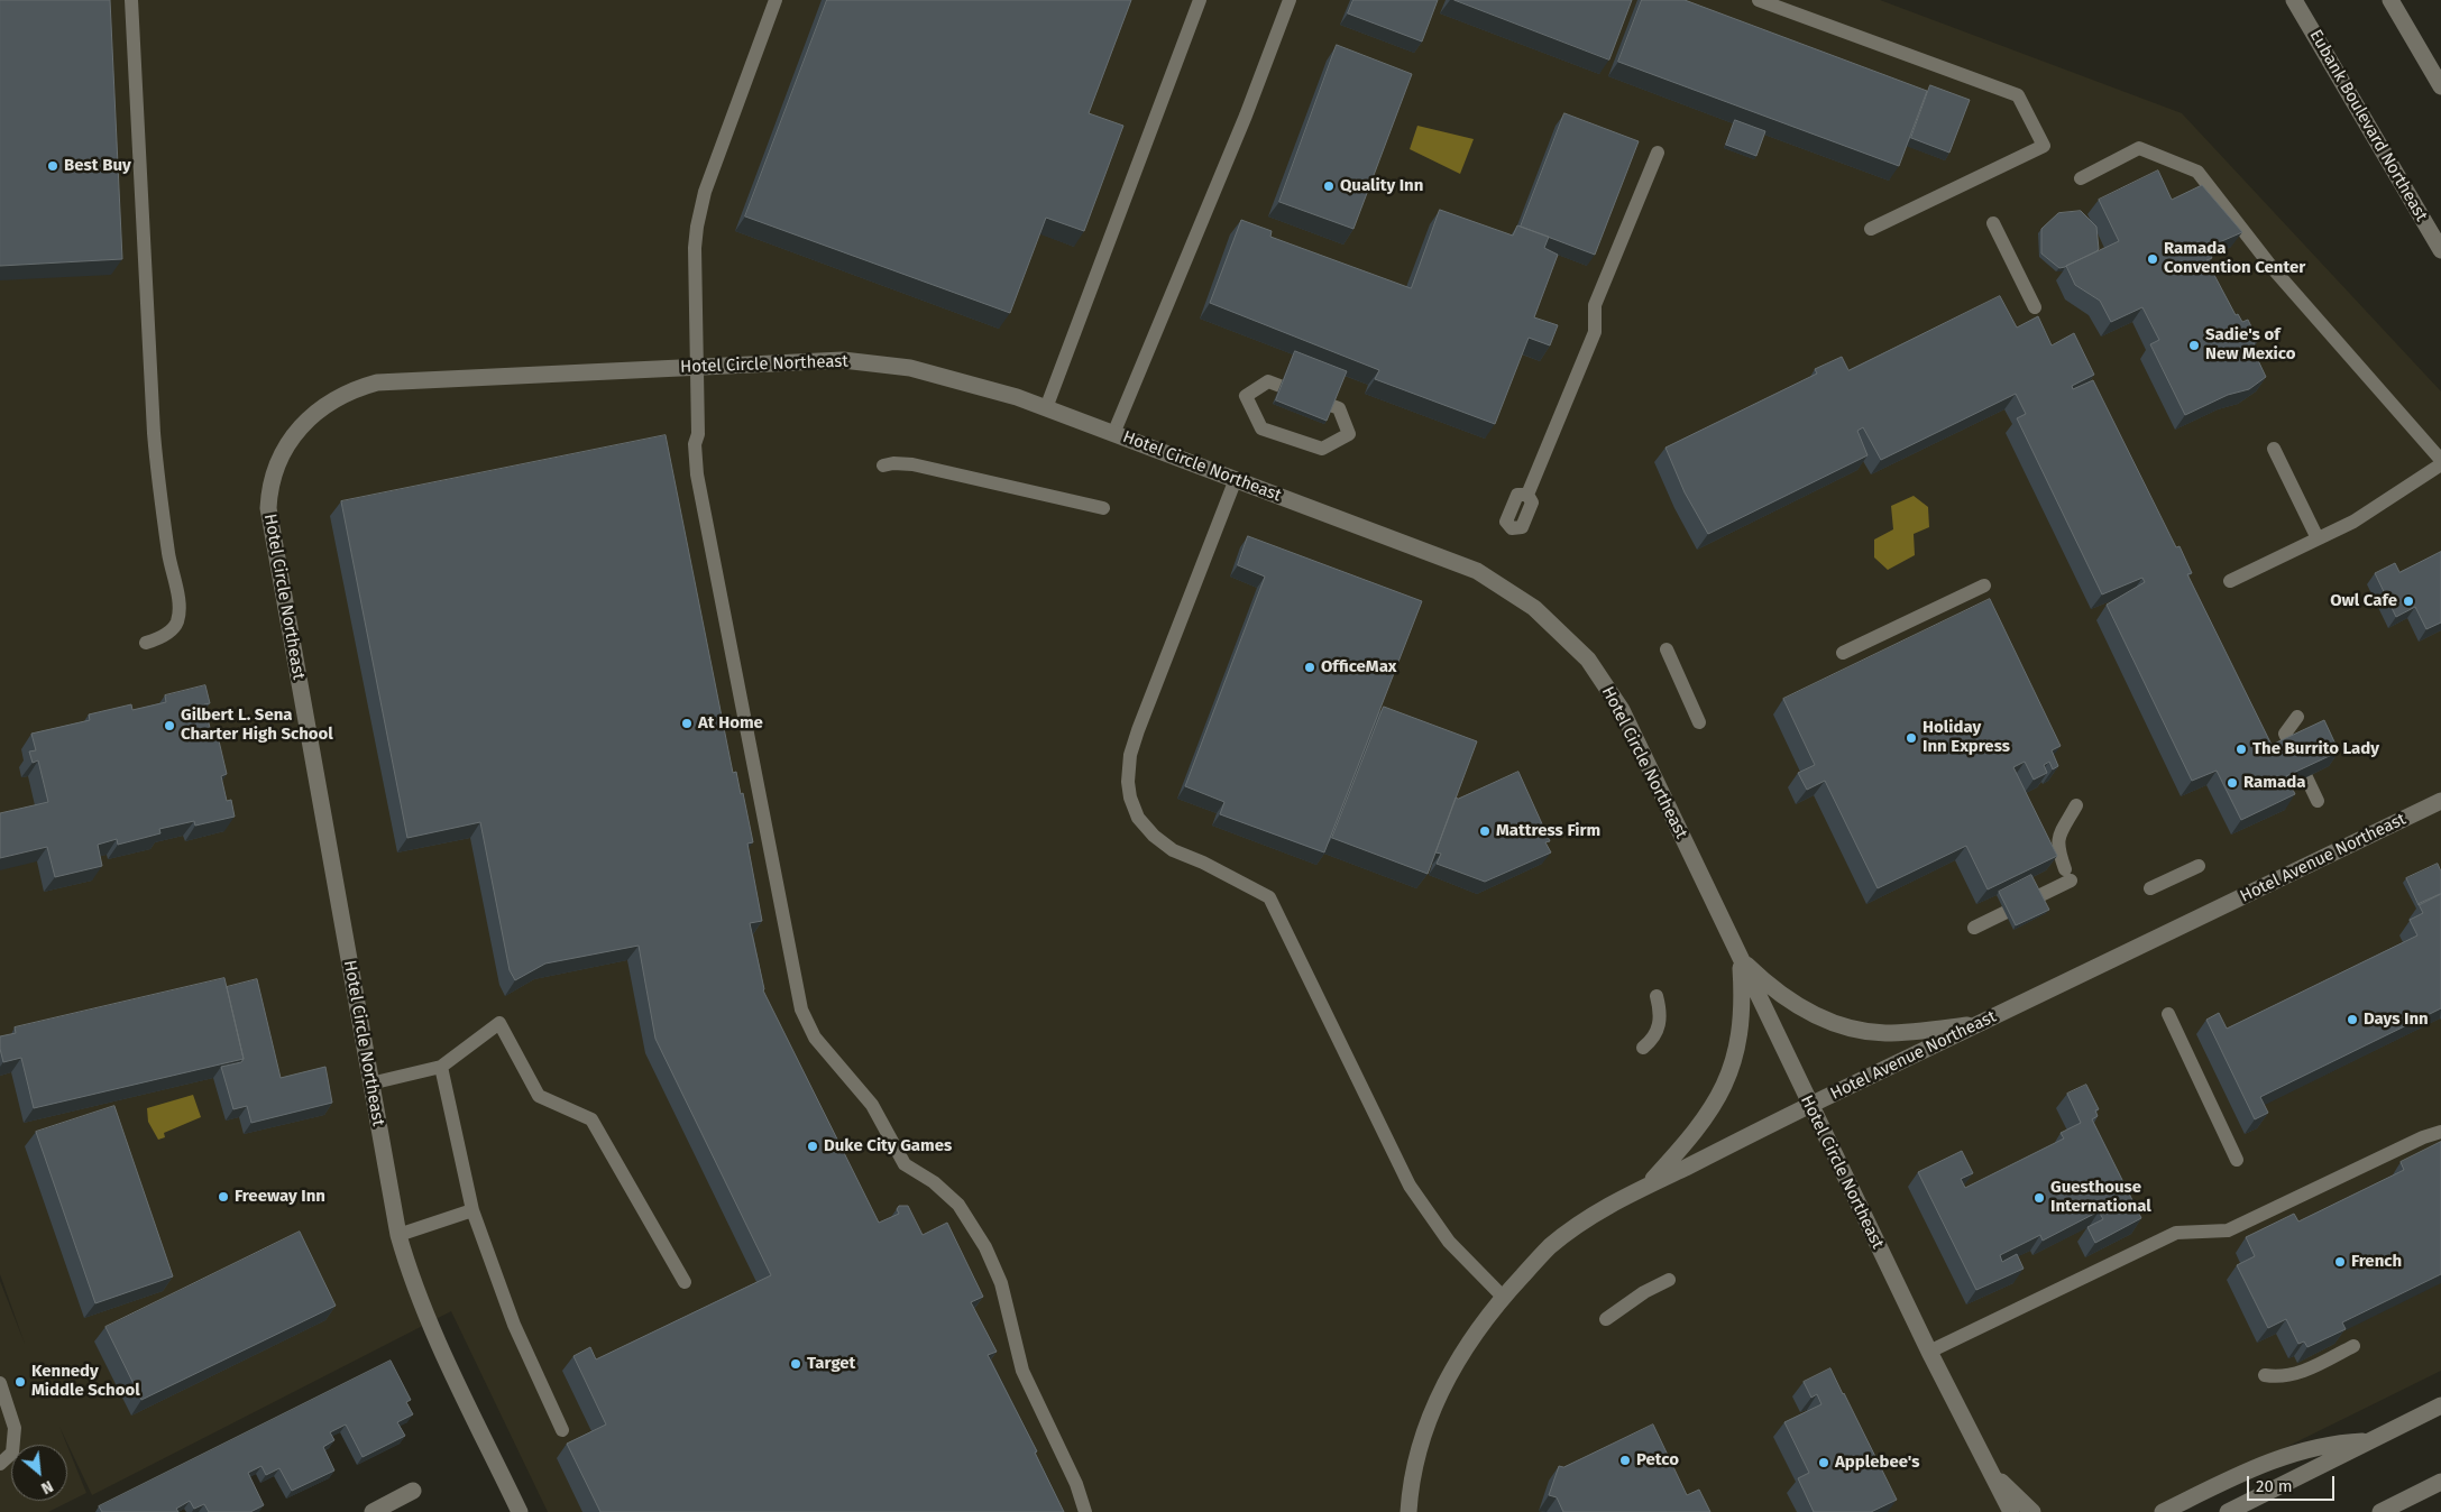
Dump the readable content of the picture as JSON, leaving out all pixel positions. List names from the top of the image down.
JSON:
{
  "streets": {
    "street": ["Eubank Boulevard Northeast", "Hotel Circle Northeast", "Hotel Avenue Northeast"]
  },
  "crossings": [
    ["Hotel Circle Northeast", "Hotel Avenue Northeast"]
  ],
  "places": [
    "Best Buy",
    "Quality Inn",
    "Ramada Convention Center",
    "Sadie's of New Mexico",
    "Owl Cafe",
    "OfficeMax",
    "At Home",
    "Gilbert L. Sena Charter High School",
    "Holiday Inn Express",
    "The Burrito Lady",
    "Ramada",
    "Mattress Firm",
    "Days Inn",
    "Duke City Games",
    "Freeway Inn",
    "Guesthouse International",
    "French",
    "Target",
    "Kennedy Middle School",
    "Petco",
    "Applebee's"
  ],
  "scale_bar": "20 m",
  "north": "bottom right"
}
